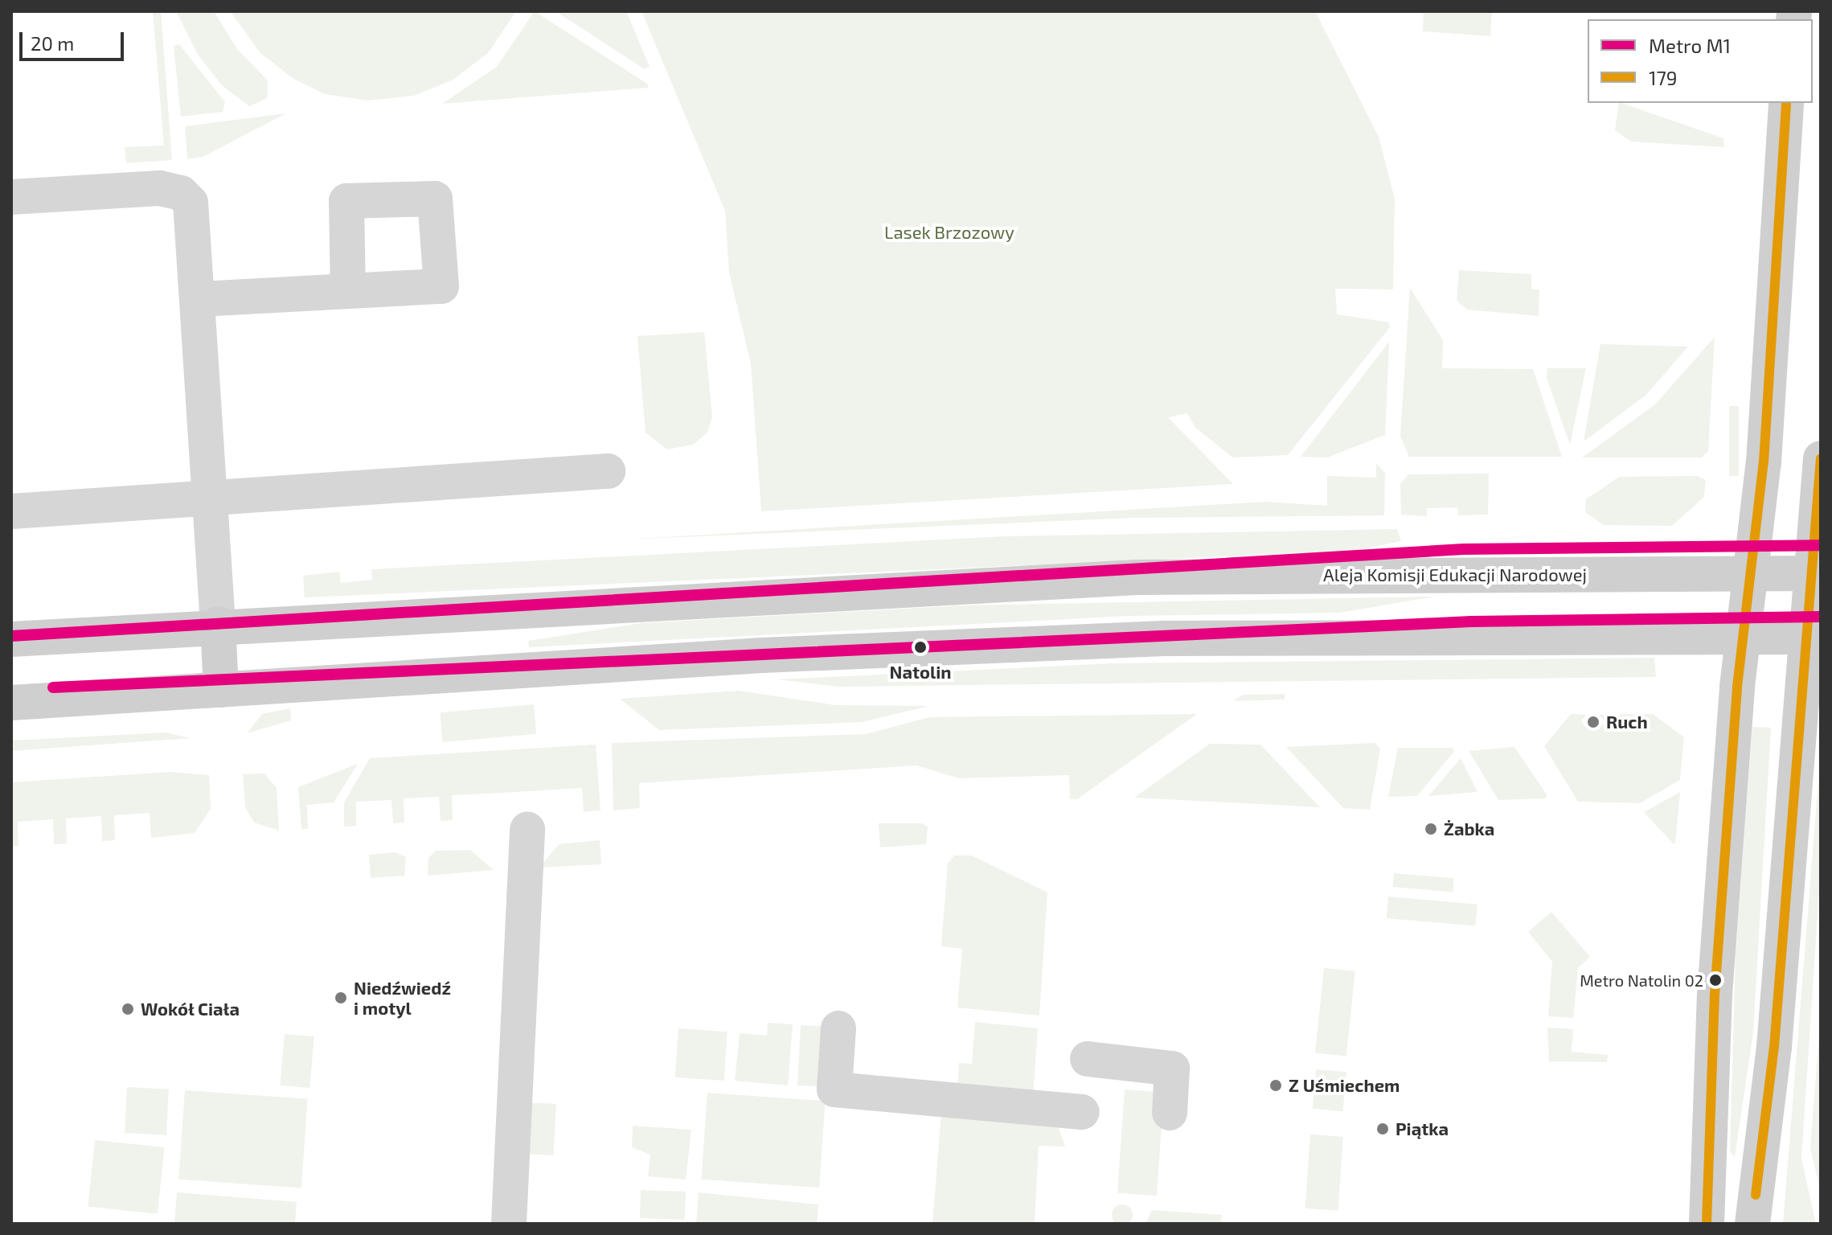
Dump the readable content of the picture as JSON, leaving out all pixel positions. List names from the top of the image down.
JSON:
{
  "streets": {
    "street": ["Aleja Komisji Edukacji Narodowej"]
  },
  "parks": ["Lasek Brzozowy"],
  "places": [
    "Natolin",
    "Ruch",
    "Żabka",
    "Metro Natolin 02",
    "Niedźwiedź i motyl",
    "Wokół Ciała",
    "Z Uśmiechem",
    "Piątka"
  ],
  "lines": ["transit line 179", "metro line M1"],
  "legend": ["Metro M1", "179"],
  "scale_bar": "20 m"
}
